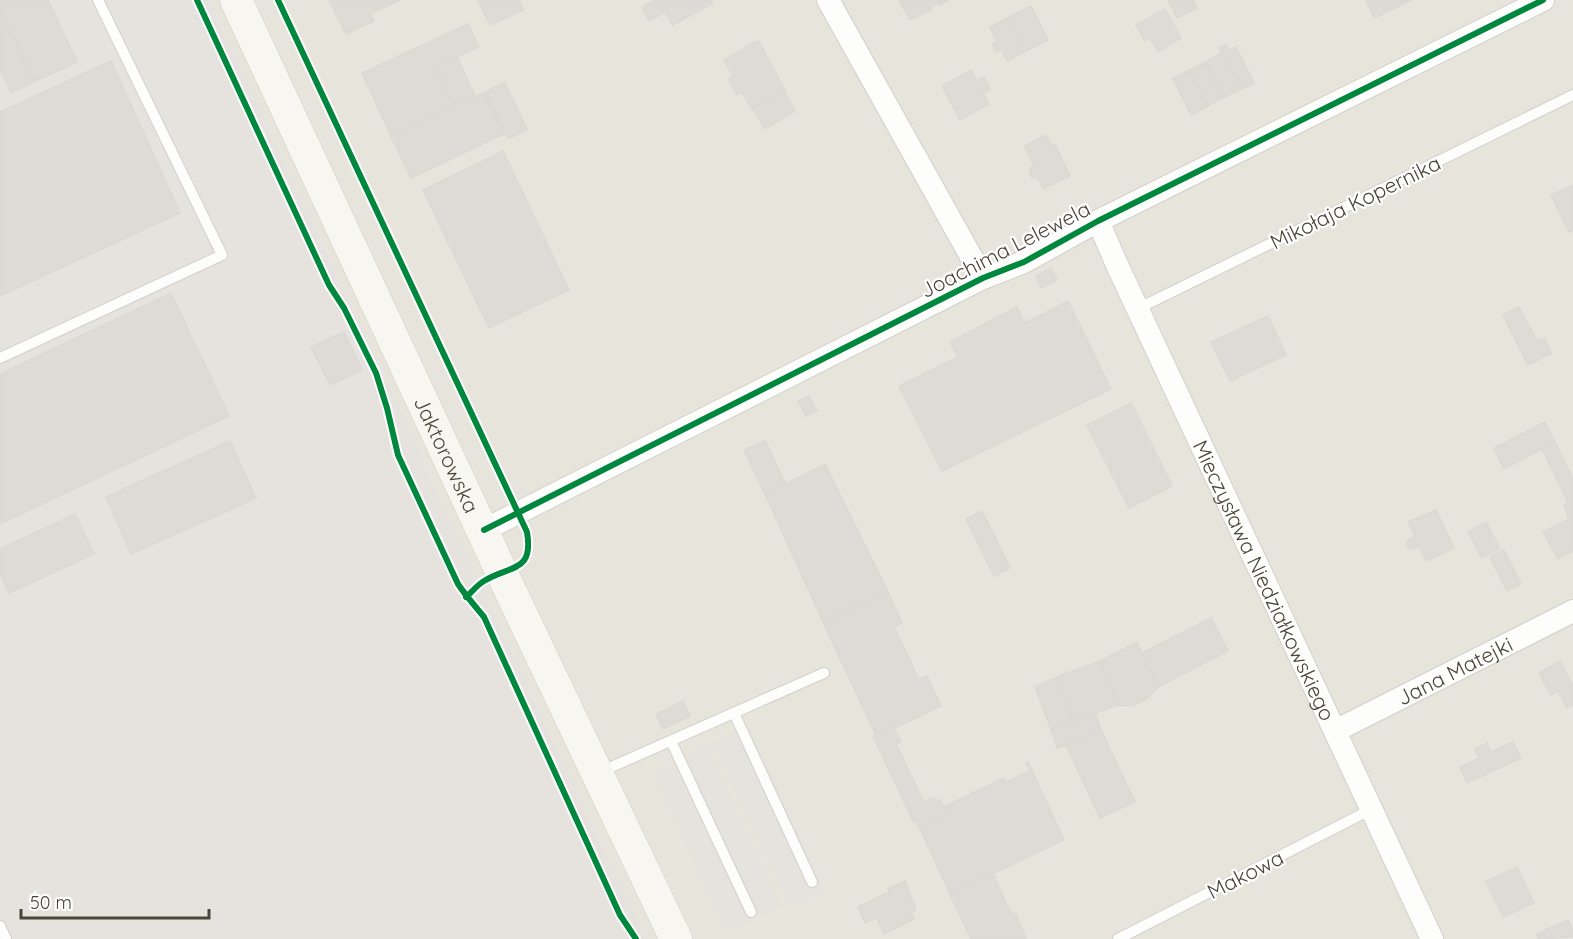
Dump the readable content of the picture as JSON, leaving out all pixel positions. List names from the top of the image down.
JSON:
{
  "streets": {
    "main road": ["Jaktorowska"],
    "street": ["Joachima Lelewela", "Mieczysława Niedziałkowskiego", "Jana Matejki"],
    "lane": ["Mikołaja Kopernika", "Makowa"]
  },
  "crossings": [
    ["Mikołaja Kopernika", "Mieczysława Niedziałkowskiego"],
    ["Joachima Lelewela", "Jaktorowska"],
    ["Joachima Lelewela", "Mieczysława Niedziałkowskiego"],
    ["Mieczysława Niedziałkowskiego", "Jana Matejki"],
    ["Mieczysława Niedziałkowskiego", "Makowa"]
  ],
  "scale_bar": "50 m"
}
